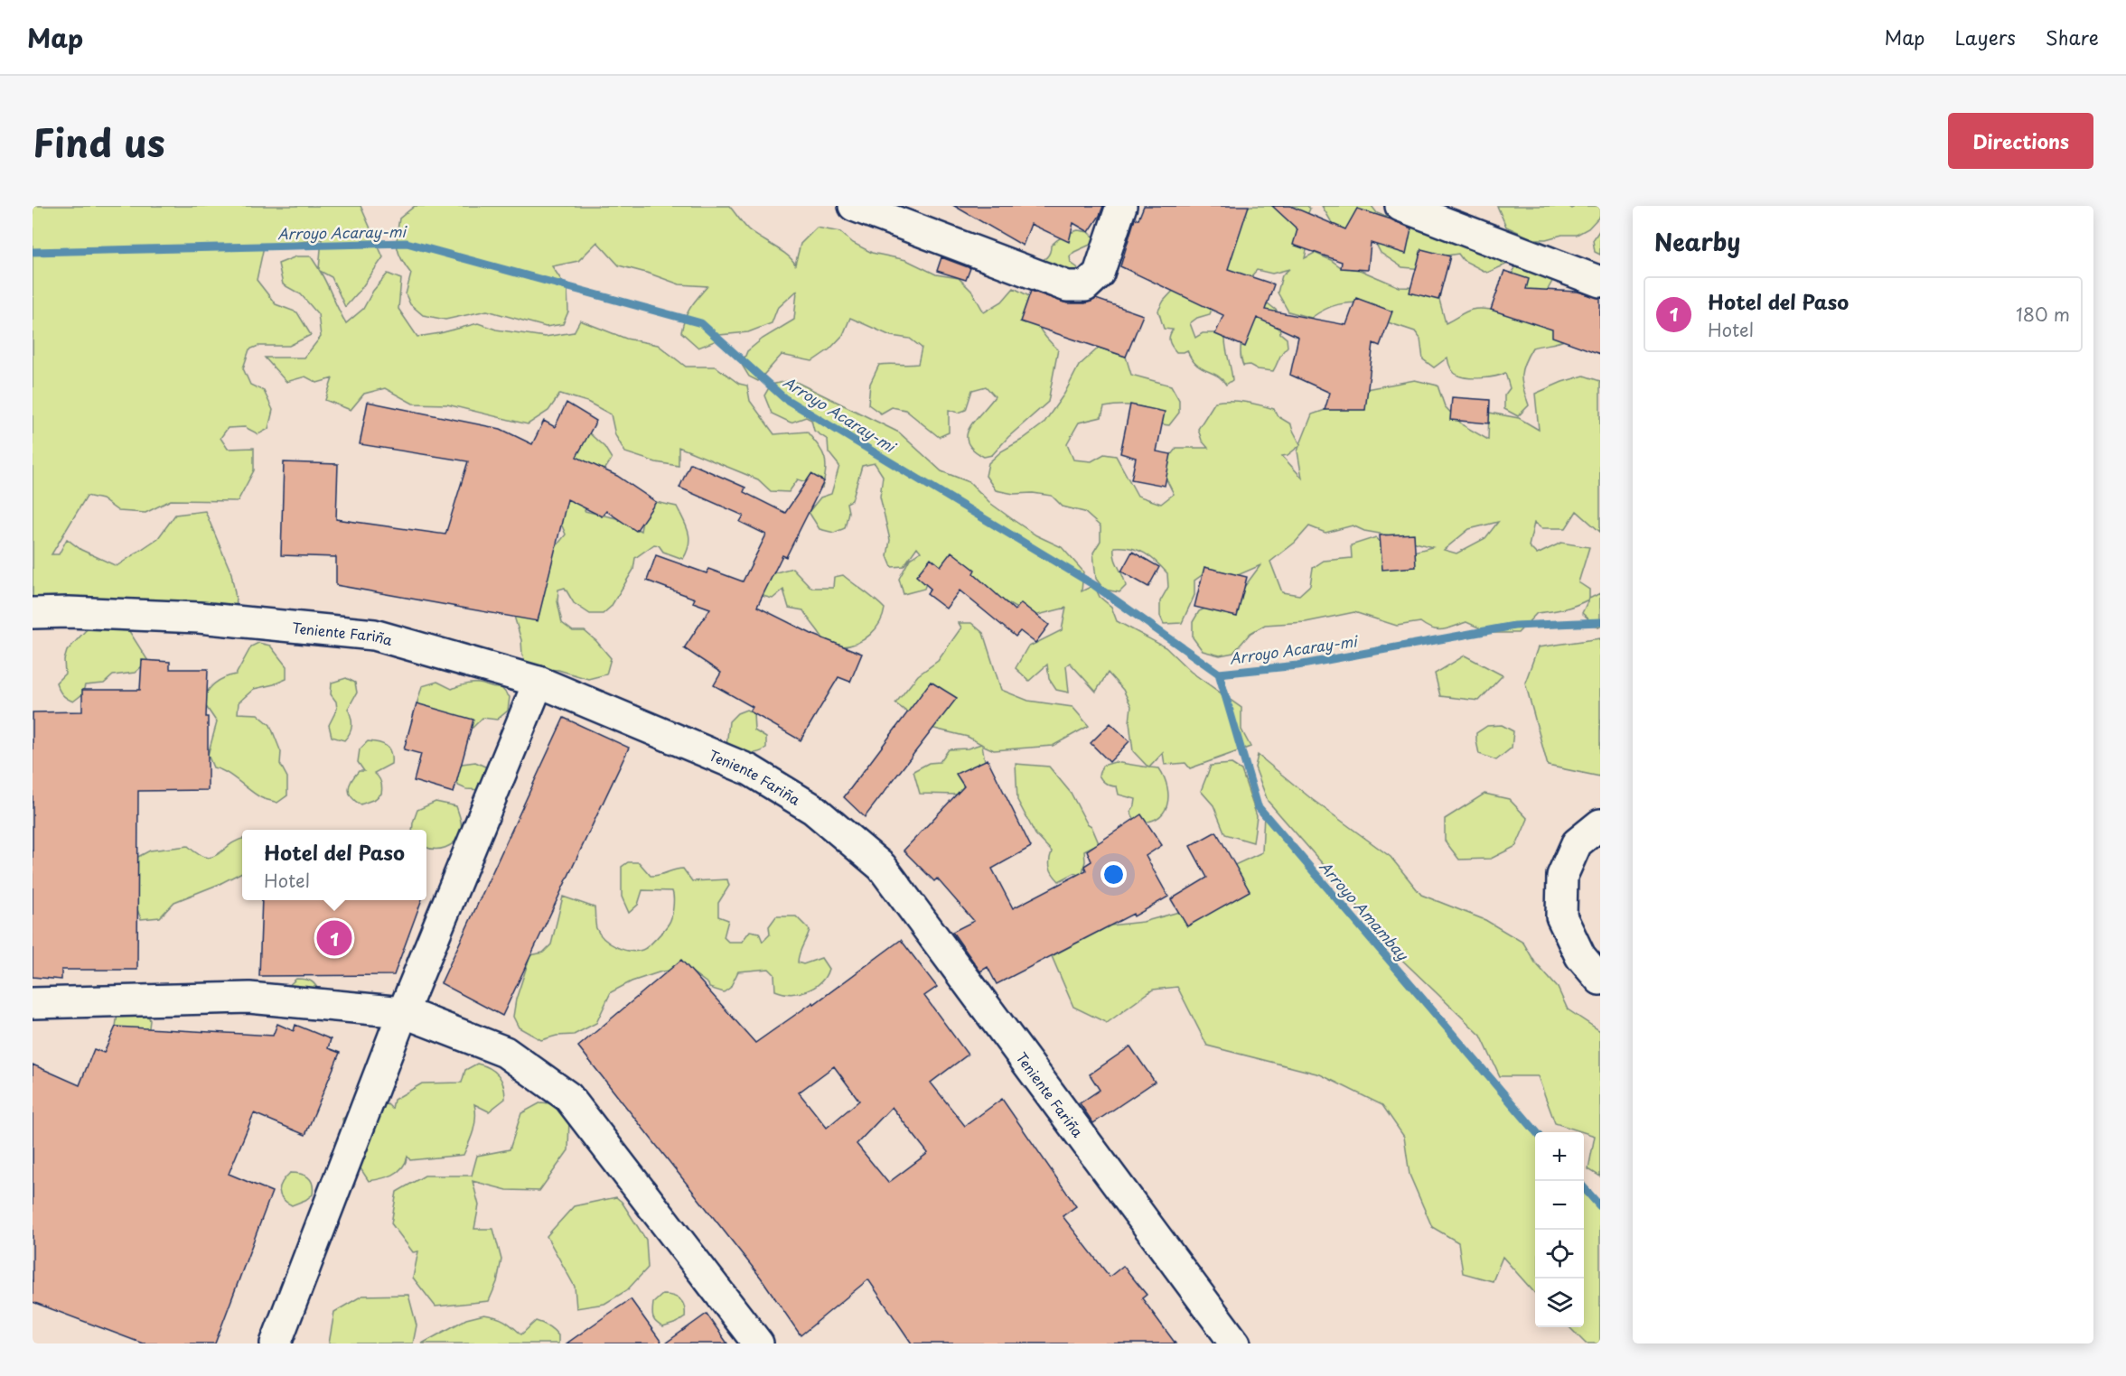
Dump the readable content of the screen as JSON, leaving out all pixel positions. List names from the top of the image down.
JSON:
{
  "streets": {
    "street": ["Teniente Fariña"]
  },
  "water": ["Arroyo Acaray-mi", "Arroyo Amambay"],
  "page": {
    "header": "Map",
    "nav": ["Map", "Layers", "Share"],
    "title": "Find us",
    "buttons": "Directions",
    "heading": "Nearby",
    "list": [
      {
        "mark": "1",
        "name": "Hotel del Paso",
        "note": "Hotel",
        "value": "180 m"
      }
    ],
    "popup": ["Hotel del Paso", "Hotel"],
    "pins": "1",
    "map_buttons": ["+", "−"]
  }
}
